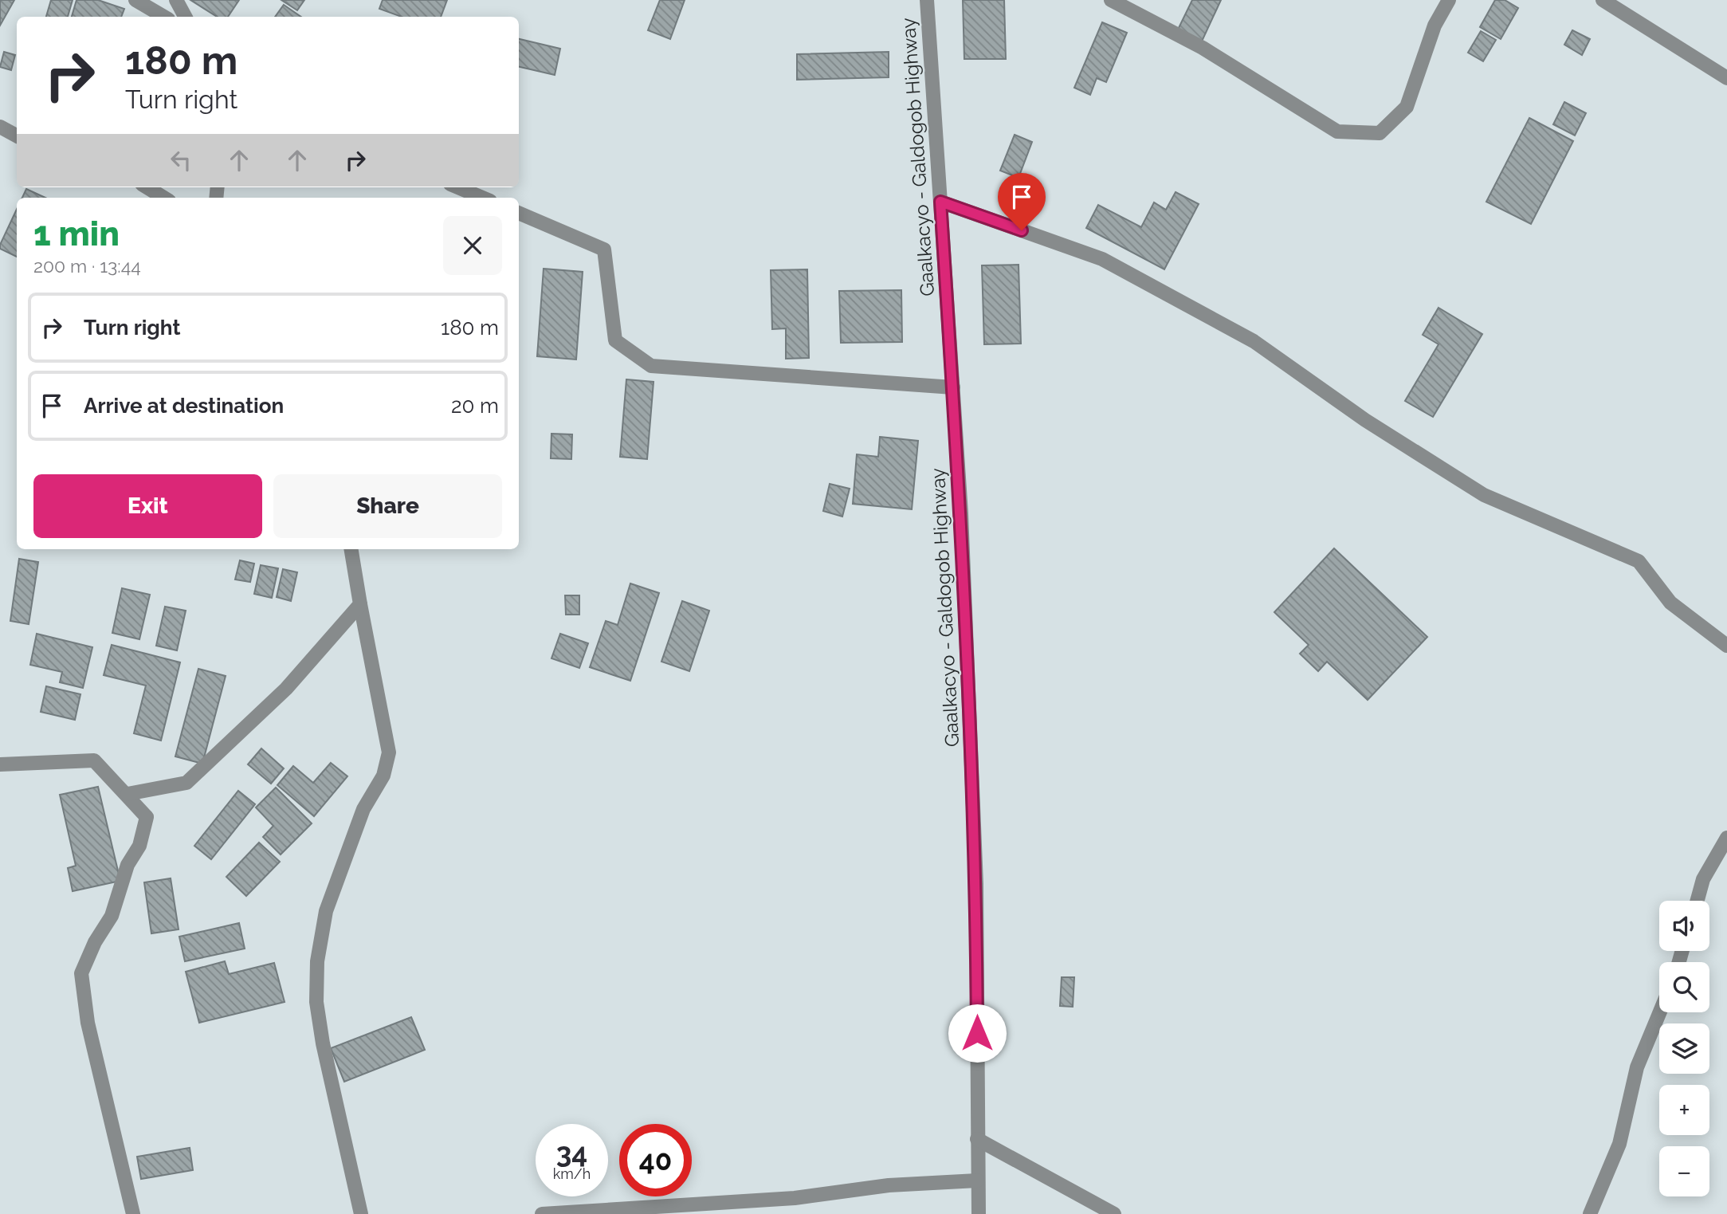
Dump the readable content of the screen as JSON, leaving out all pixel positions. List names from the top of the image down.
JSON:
{
  "streets": {
    "street": ["Gaalkacyo - Galdogob Highway"]
  },
  "page": {
    "turn": ["180 m", "Turn right"],
    "heading": ["1 min", "200 m · 13:44"],
    "list": [
      {
        "name": "Turn right",
        "value": "180 m"
      },
      {
        "name": "Arrive at destination",
        "value": "20 m"
      }
    ],
    "buttons": ["Exit", "Share"],
    "map_buttons": ["+", "−"],
    "speed": "34 km/h",
    "limit": "40"
  }
}
